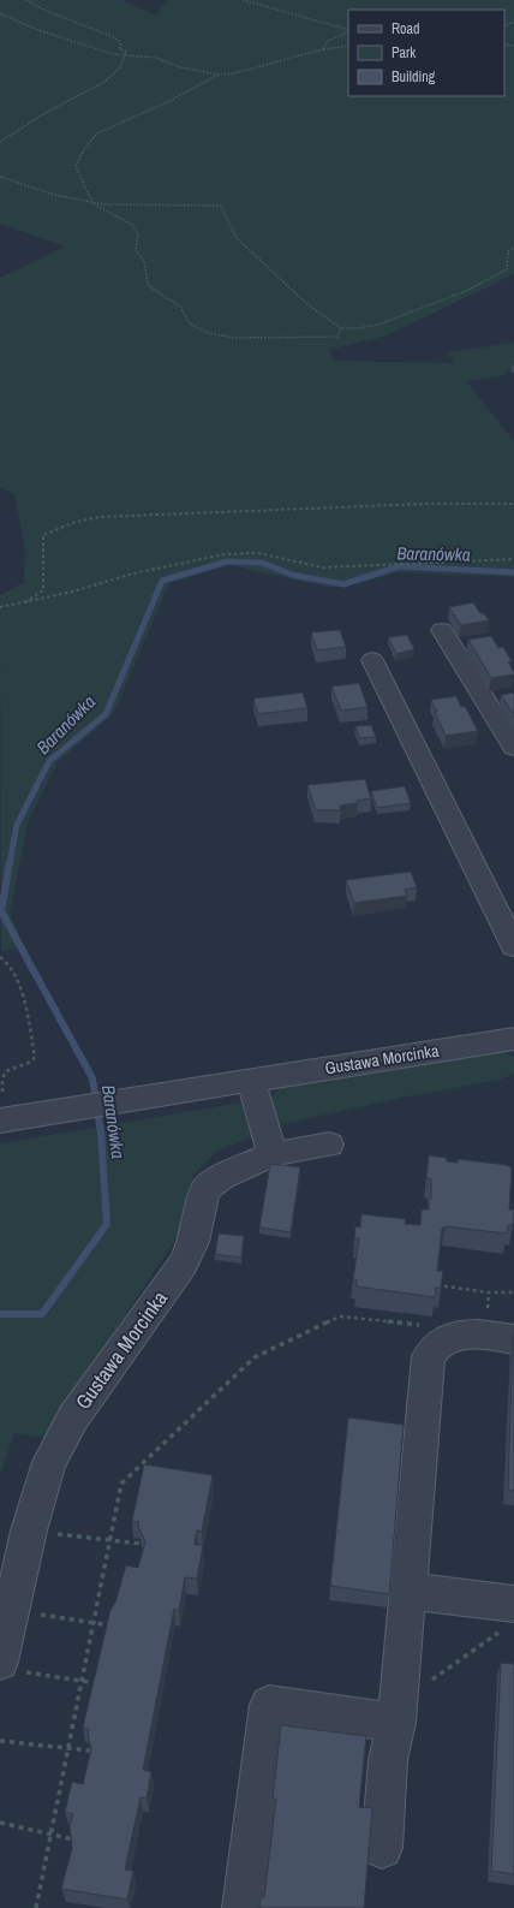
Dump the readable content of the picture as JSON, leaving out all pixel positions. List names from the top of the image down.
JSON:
{
  "streets": {
    "street": ["Gustawa Morcinka"]
  },
  "water": ["Baranówka"],
  "legend": ["Road", "Park", "Building"]
}
